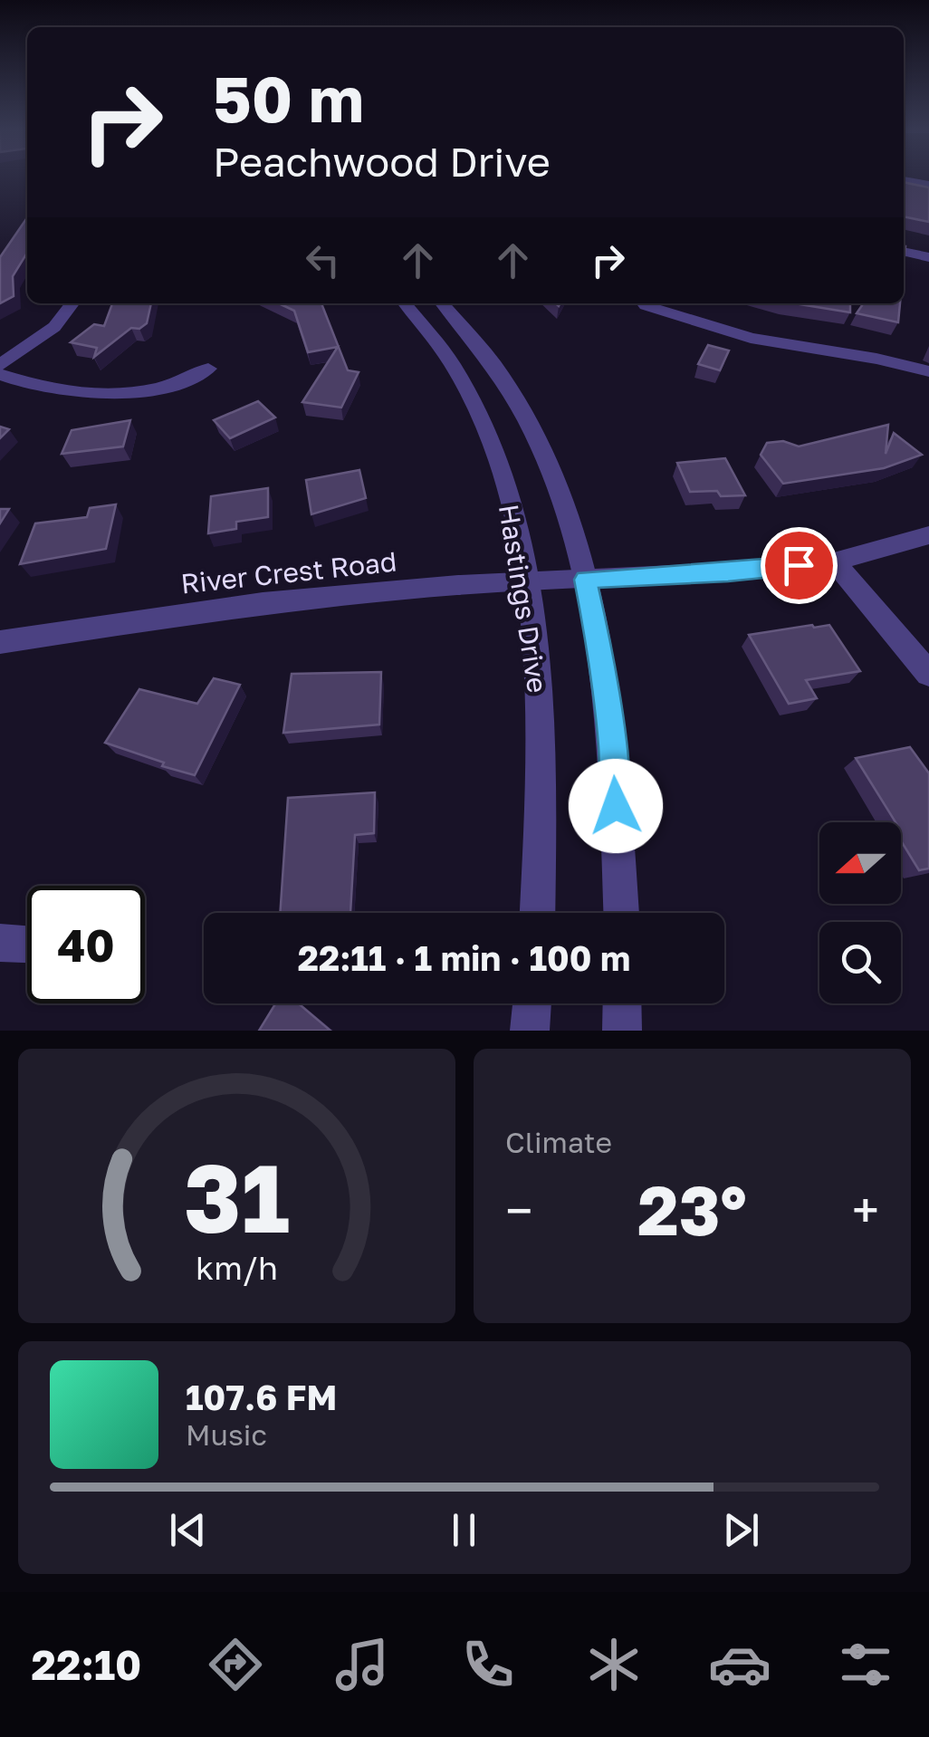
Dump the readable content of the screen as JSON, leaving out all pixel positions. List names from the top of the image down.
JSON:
{
  "streets": {
    "street": ["River Crest Road", "Hastings Drive"]
  },
  "crossings": [
    ["River Crest Road", "Hastings Drive"]
  ],
  "north": "left",
  "page": {
    "turn": ["50 m", "Peachwood Drive"],
    "limit": "40",
    "trip": "22:11 · 1 min · 100 m",
    "tile": "Climate",
    "heat": ["−", "23°", "+"],
    "song": ["107.6 FM", "Music"],
    "tabs": "22:10",
    "gauge": ["31", "km/h"]
  }
}
